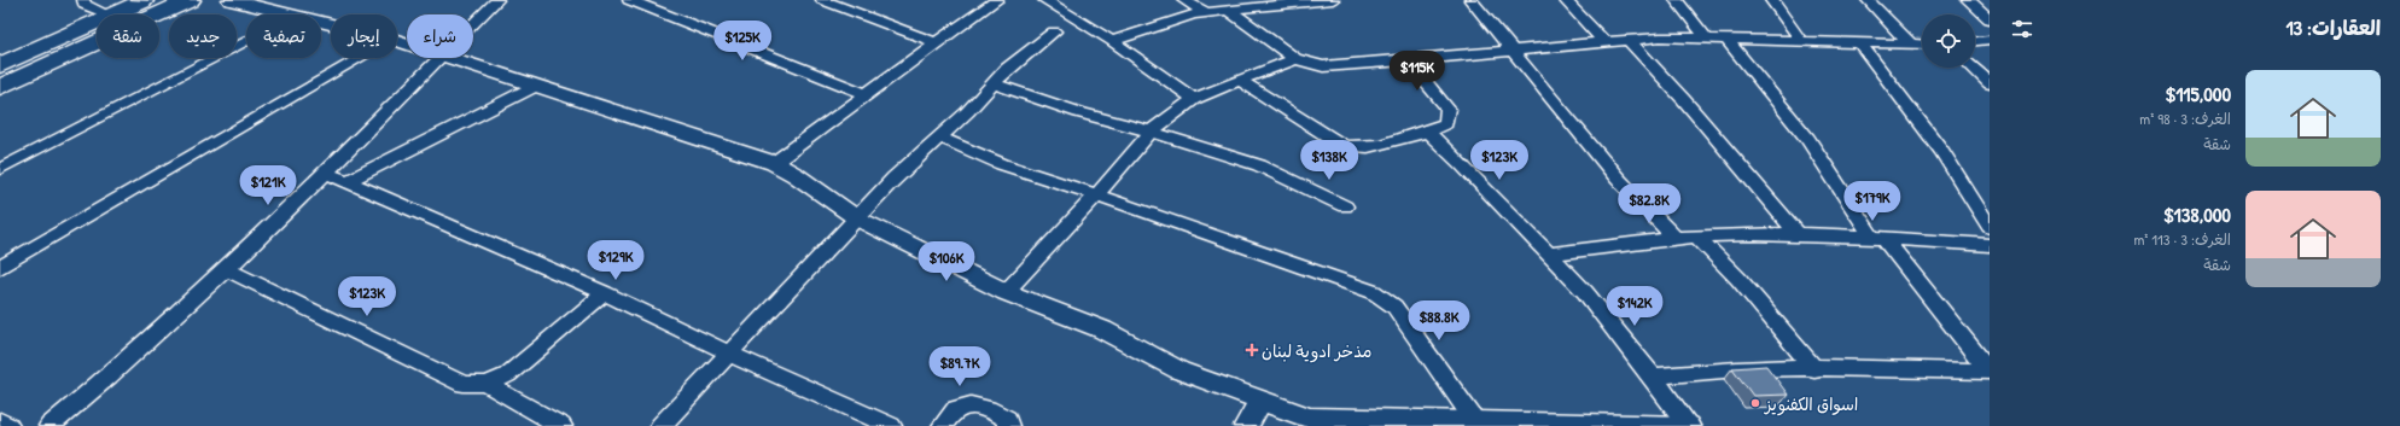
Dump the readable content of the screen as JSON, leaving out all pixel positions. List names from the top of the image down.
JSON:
{
  "places": {
    "health": ["مذخر ادوية لبنان"],
    "other": ["اسواق الكفنويز"]
  },
  "page": {
    "heading": "العقارات: 13",
    "chip": [
      "شراء",
      "إيجار",
      "تصفية",
      "جديد",
      "شقة"
    ],
    "price": [
      "$125K",
      "$115K",
      "$138K",
      "$123K",
      "$121K",
      "$179K",
      "$82.8K",
      "$129K",
      "$106K",
      "$123K",
      "$142K",
      "$88.8K",
      "$89.7K"
    ],
    "list": [
      {
        "name": "$115,000",
        "note": "الغرف: 3 · 98 m² · شقة"
      },
      {
        "name": "$138,000",
        "note": "الغرف: 3 · 113 m² · شقة"
      }
    ]
  }
}
